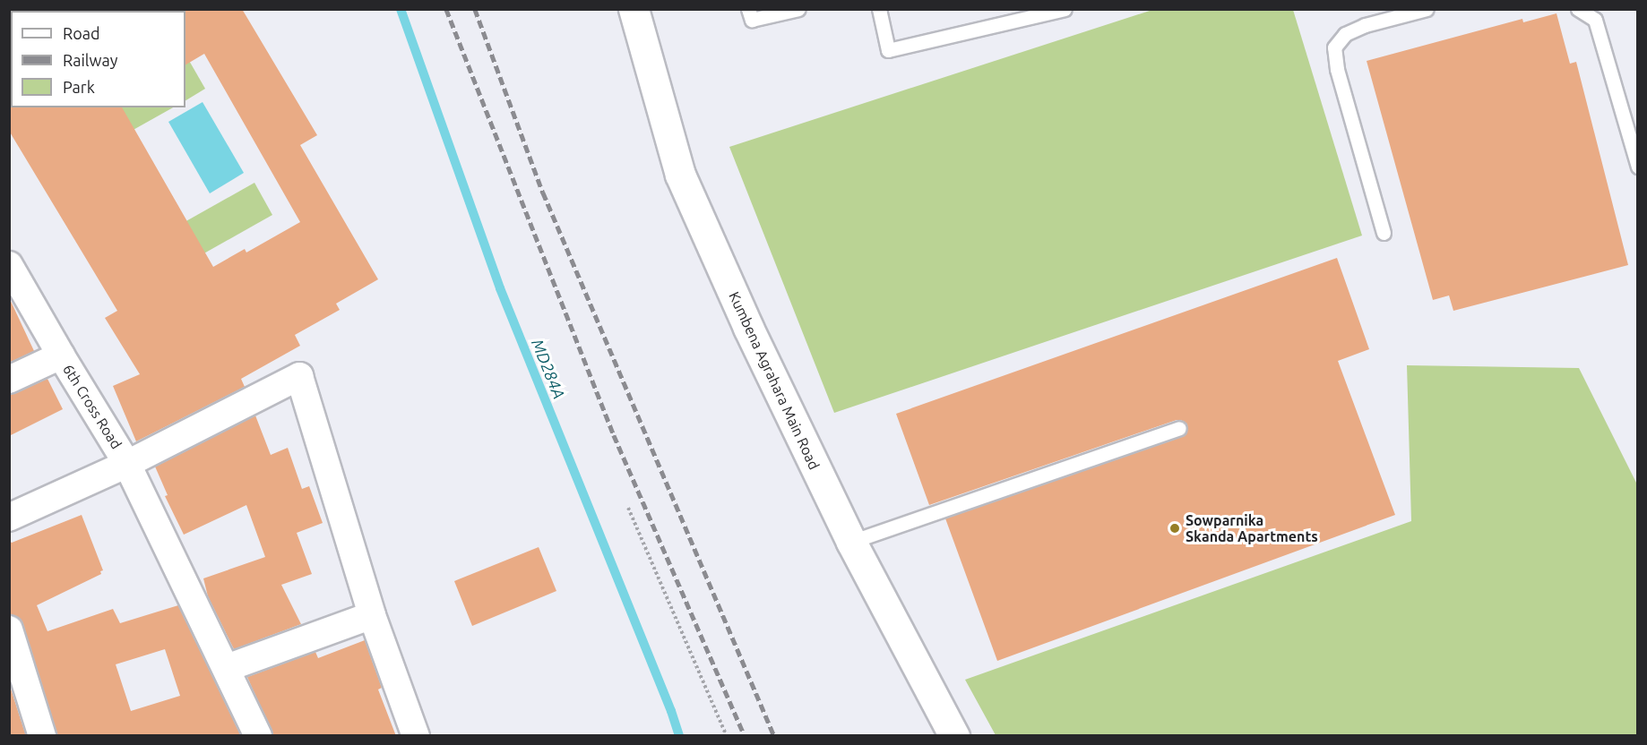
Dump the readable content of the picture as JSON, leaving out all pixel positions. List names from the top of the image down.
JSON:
{
  "streets": {
    "street": ["Kumbena Agrahara Main Road", "6th Cross Road"]
  },
  "water": ["MD284A"],
  "places": ["Sowparnika Skanda Apartments"],
  "legend": ["Road", "Railway", "Park"]
}
